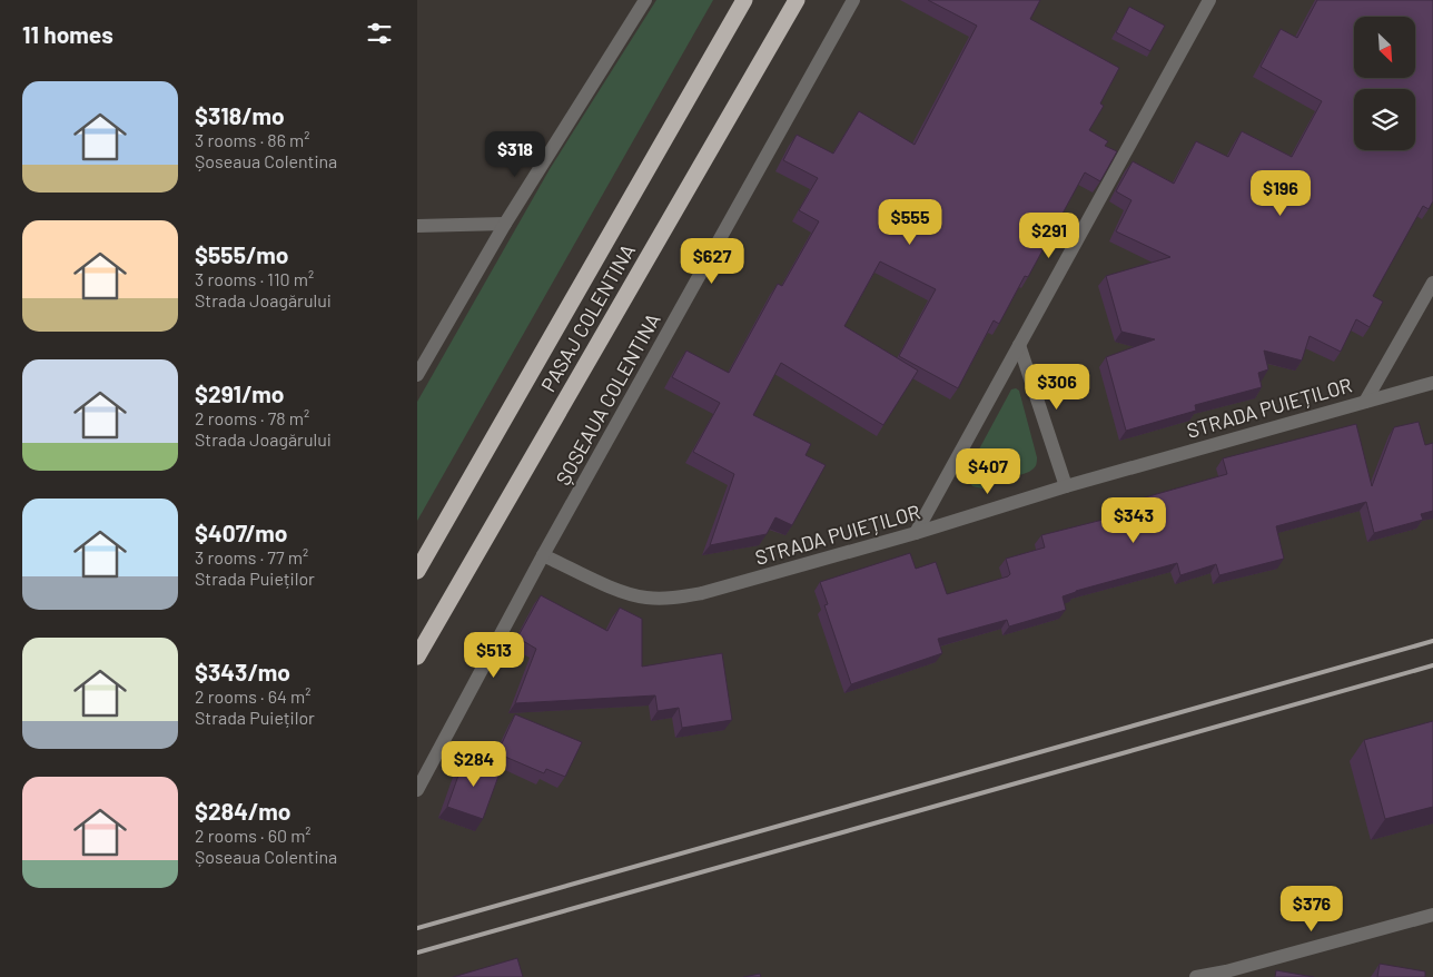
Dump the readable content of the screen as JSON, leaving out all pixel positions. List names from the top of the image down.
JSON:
{
  "streets": {
    "highway": ["PASAJ COLENTINA"],
    "street": ["ȘOSEAUA COLENTINA", "STRADA PUIEȚILOR"]
  },
  "crossings": [
    ["ȘOSEAUA COLENTINA", "STRADA PUIEȚILOR"]
  ],
  "north": "bottom right",
  "page": {
    "heading": "11 homes",
    "list": [
      {
        "name": "$318/mo",
        "note": "3 rooms · 86 m² · Șoseaua Colentina"
      },
      {
        "name": "$555/mo",
        "note": "3 rooms · 110 m² · Strada Joagărului"
      },
      {
        "name": "$291/mo",
        "note": "2 rooms · 78 m² · Strada Joagărului"
      },
      {
        "name": "$407/mo",
        "note": "3 rooms · 77 m² · Strada Puieților"
      },
      {
        "name": "$343/mo",
        "note": "2 rooms · 64 m² · Strada Puieților"
      },
      {
        "name": "$284/mo",
        "note": "2 rooms · 60 m² · Șoseaua Colentina"
      }
    ],
    "price": [
      "$318",
      "$196",
      "$555",
      "$291",
      "$627",
      "$306",
      "$407",
      "$343",
      "$513",
      "$284",
      "$376"
    ]
  }
}
